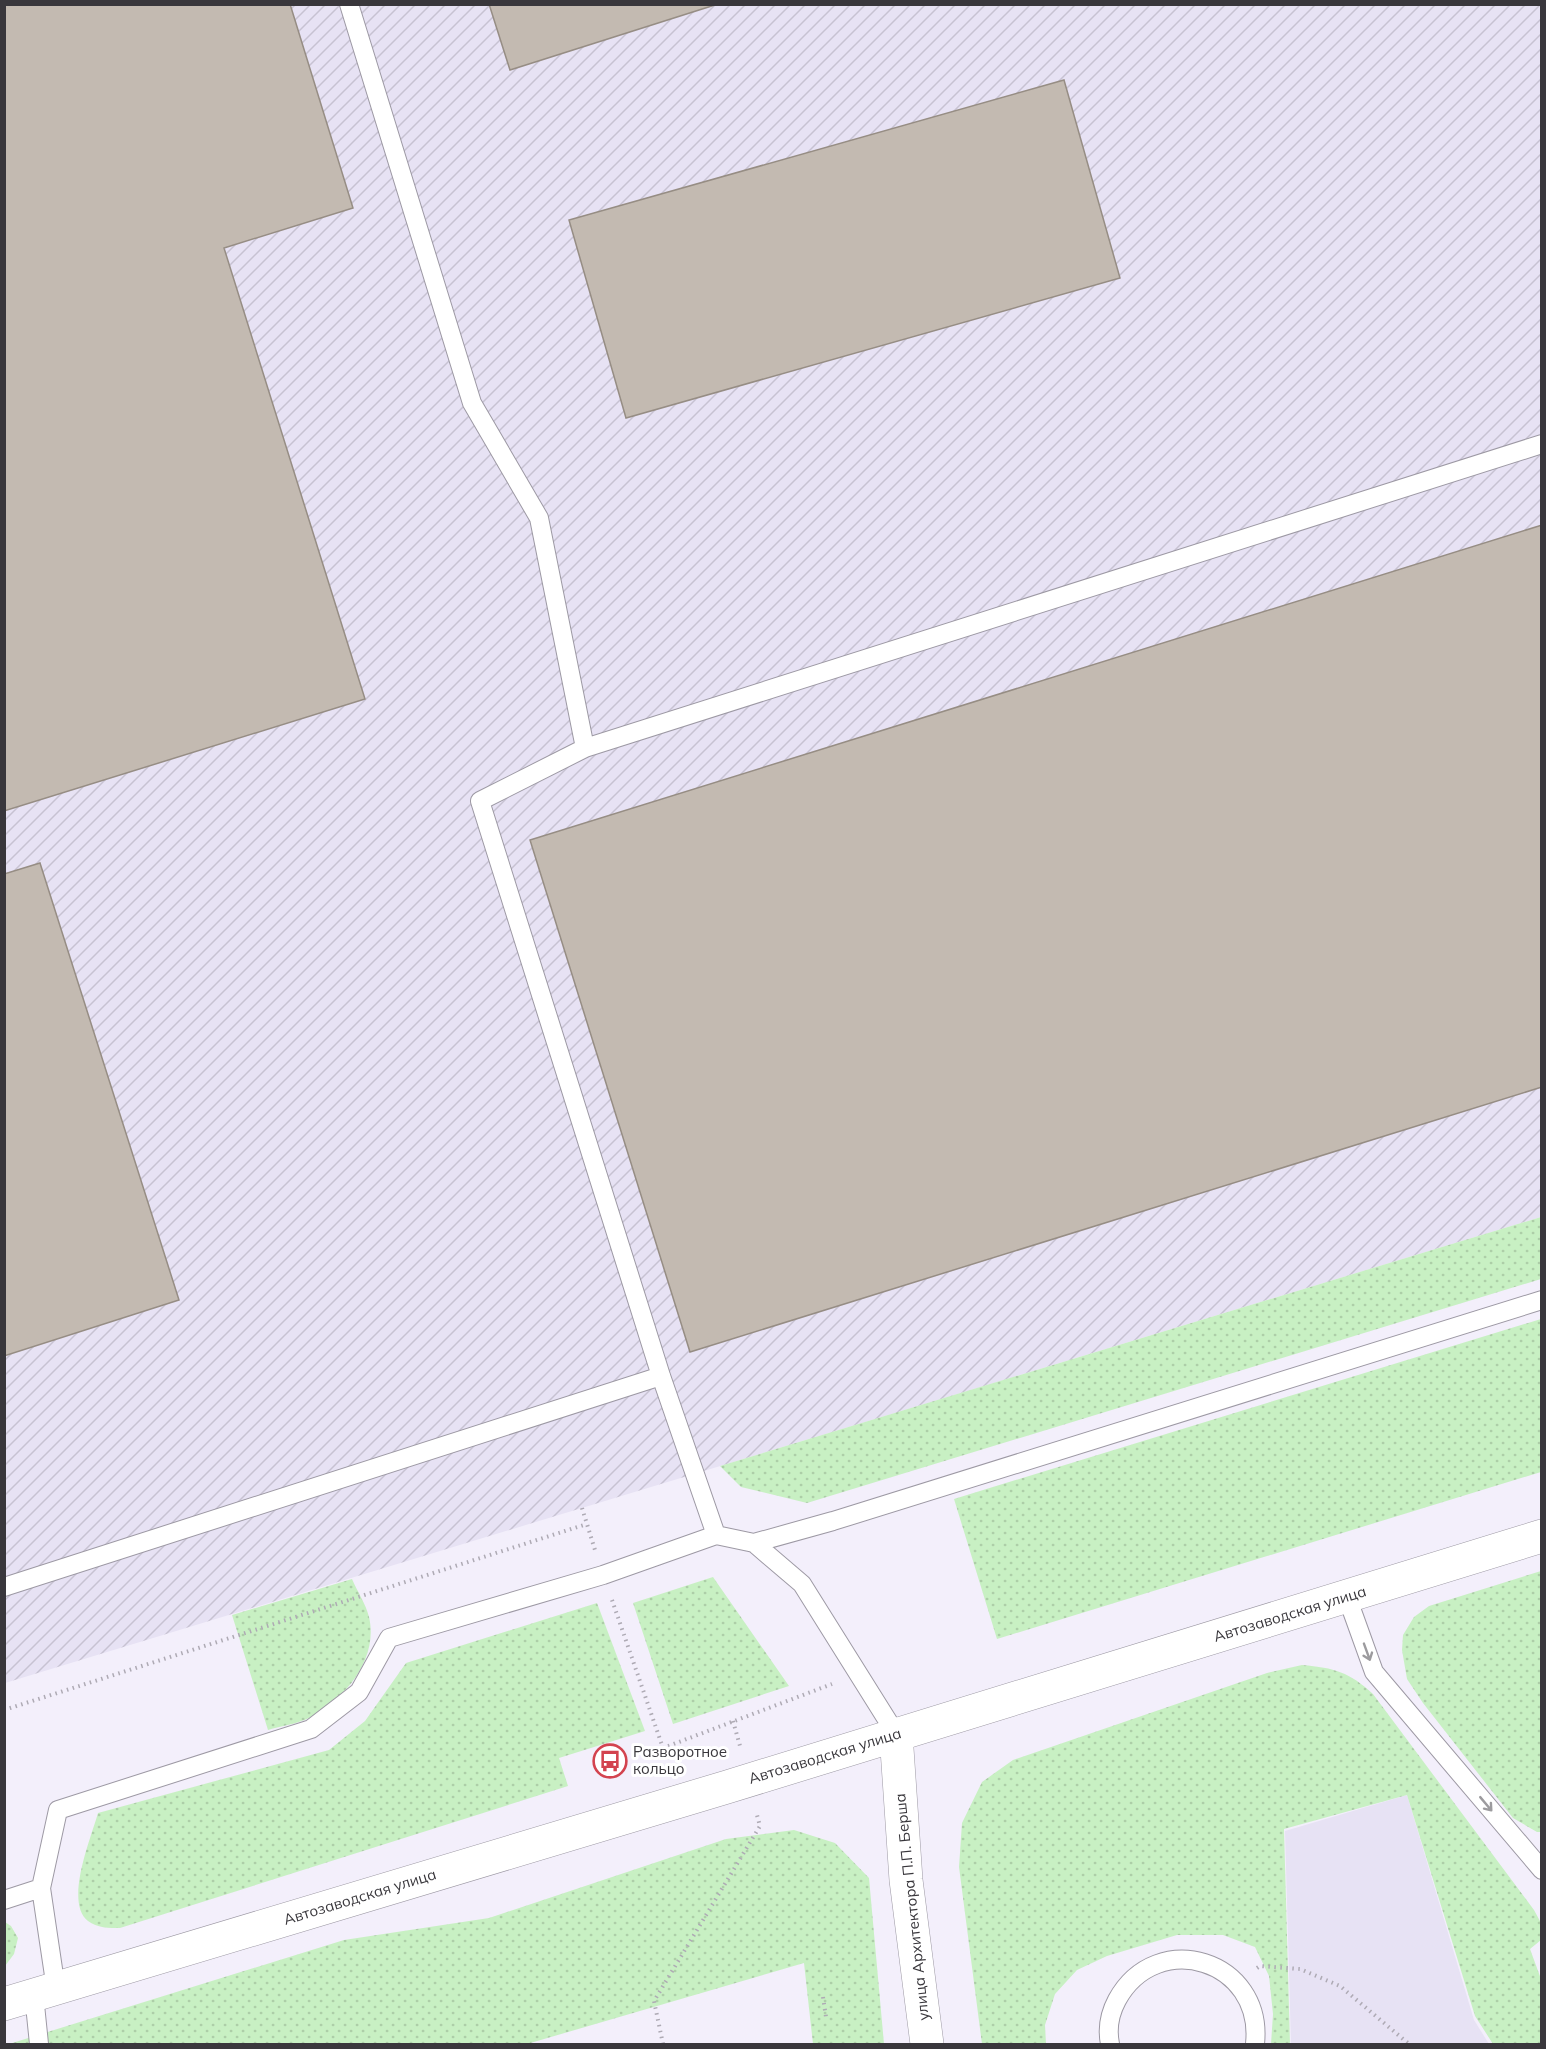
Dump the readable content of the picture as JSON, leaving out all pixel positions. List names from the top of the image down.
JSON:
{
  "streets": {
    "main road": ["Автозаводская улица", "улица Архитектора П.П. Берша"]
  },
  "crossings": [
    ["Автозаводская улица", "улица Архитектора П.П. Берша"]
  ],
  "places": {
    "bus stop": ["Разворотное кольцо"]
  }
}
